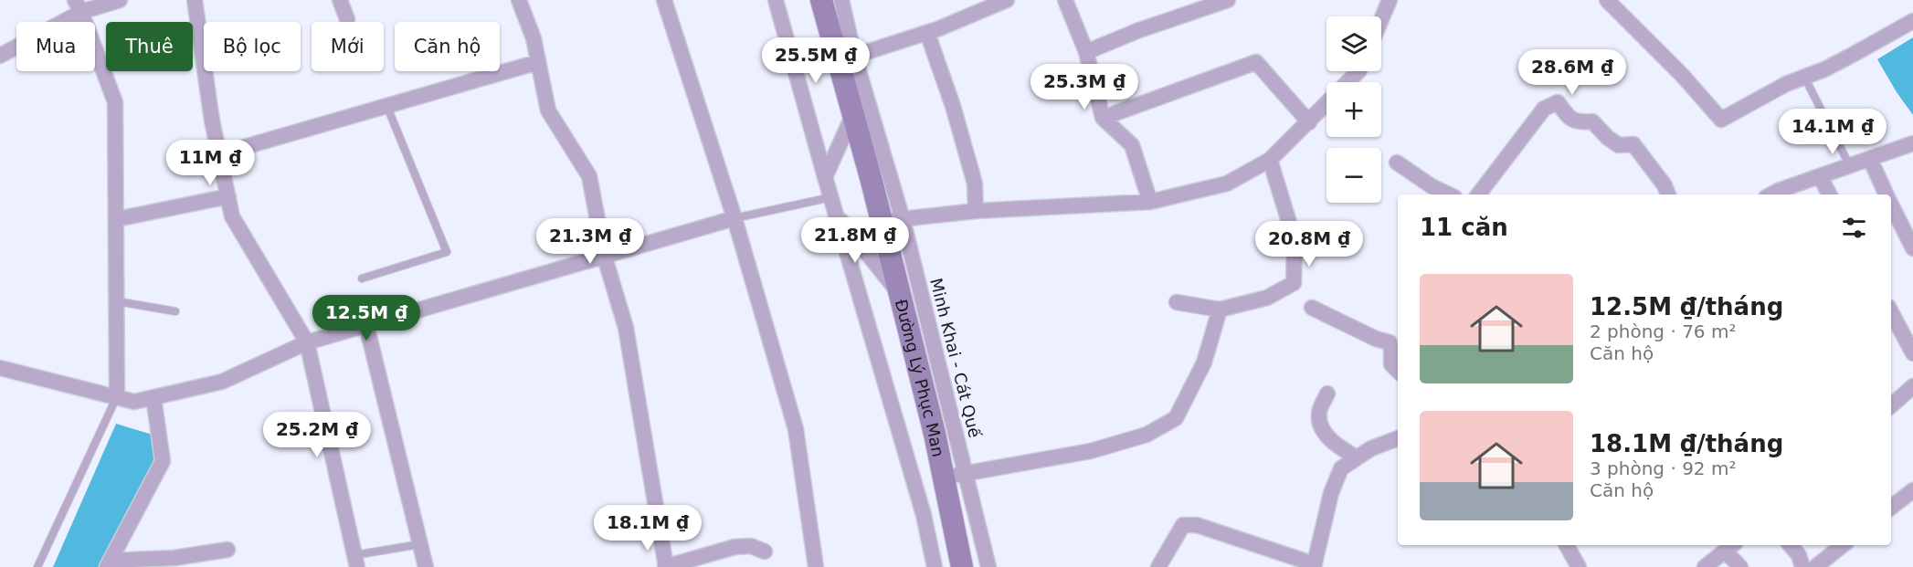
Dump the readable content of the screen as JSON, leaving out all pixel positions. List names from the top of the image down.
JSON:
{
  "streets": {
    "main road": ["Đường Lý Phục Man"],
    "street": ["Minh Khai - Cát Quế"]
  },
  "crossings": [
    ["Minh Khai - Cát Quế", "Đường Lý Phục Man"]
  ],
  "page": {
    "map_buttons": ["+", "−"],
    "chip": [
      "Mua",
      "Thuê",
      "Bộ lọc",
      "Mới",
      "Căn hộ"
    ],
    "price": [
      "25.5M ₫",
      "28.6M ₫",
      "25.3M ₫",
      "14.1M ₫",
      "11M ₫",
      "21.8M ₫",
      "21.3M ₫",
      "20.8M ₫",
      "12.5M ₫",
      "25.2M ₫",
      "18.1M ₫"
    ],
    "heading": "11 căn",
    "list": [
      {
        "name": "12.5M ₫/tháng",
        "note": "2 phòng · 76 m² · Căn hộ"
      },
      {
        "name": "18.1M ₫/tháng",
        "note": "3 phòng · 92 m² · Căn hộ"
      }
    ]
  }
}
